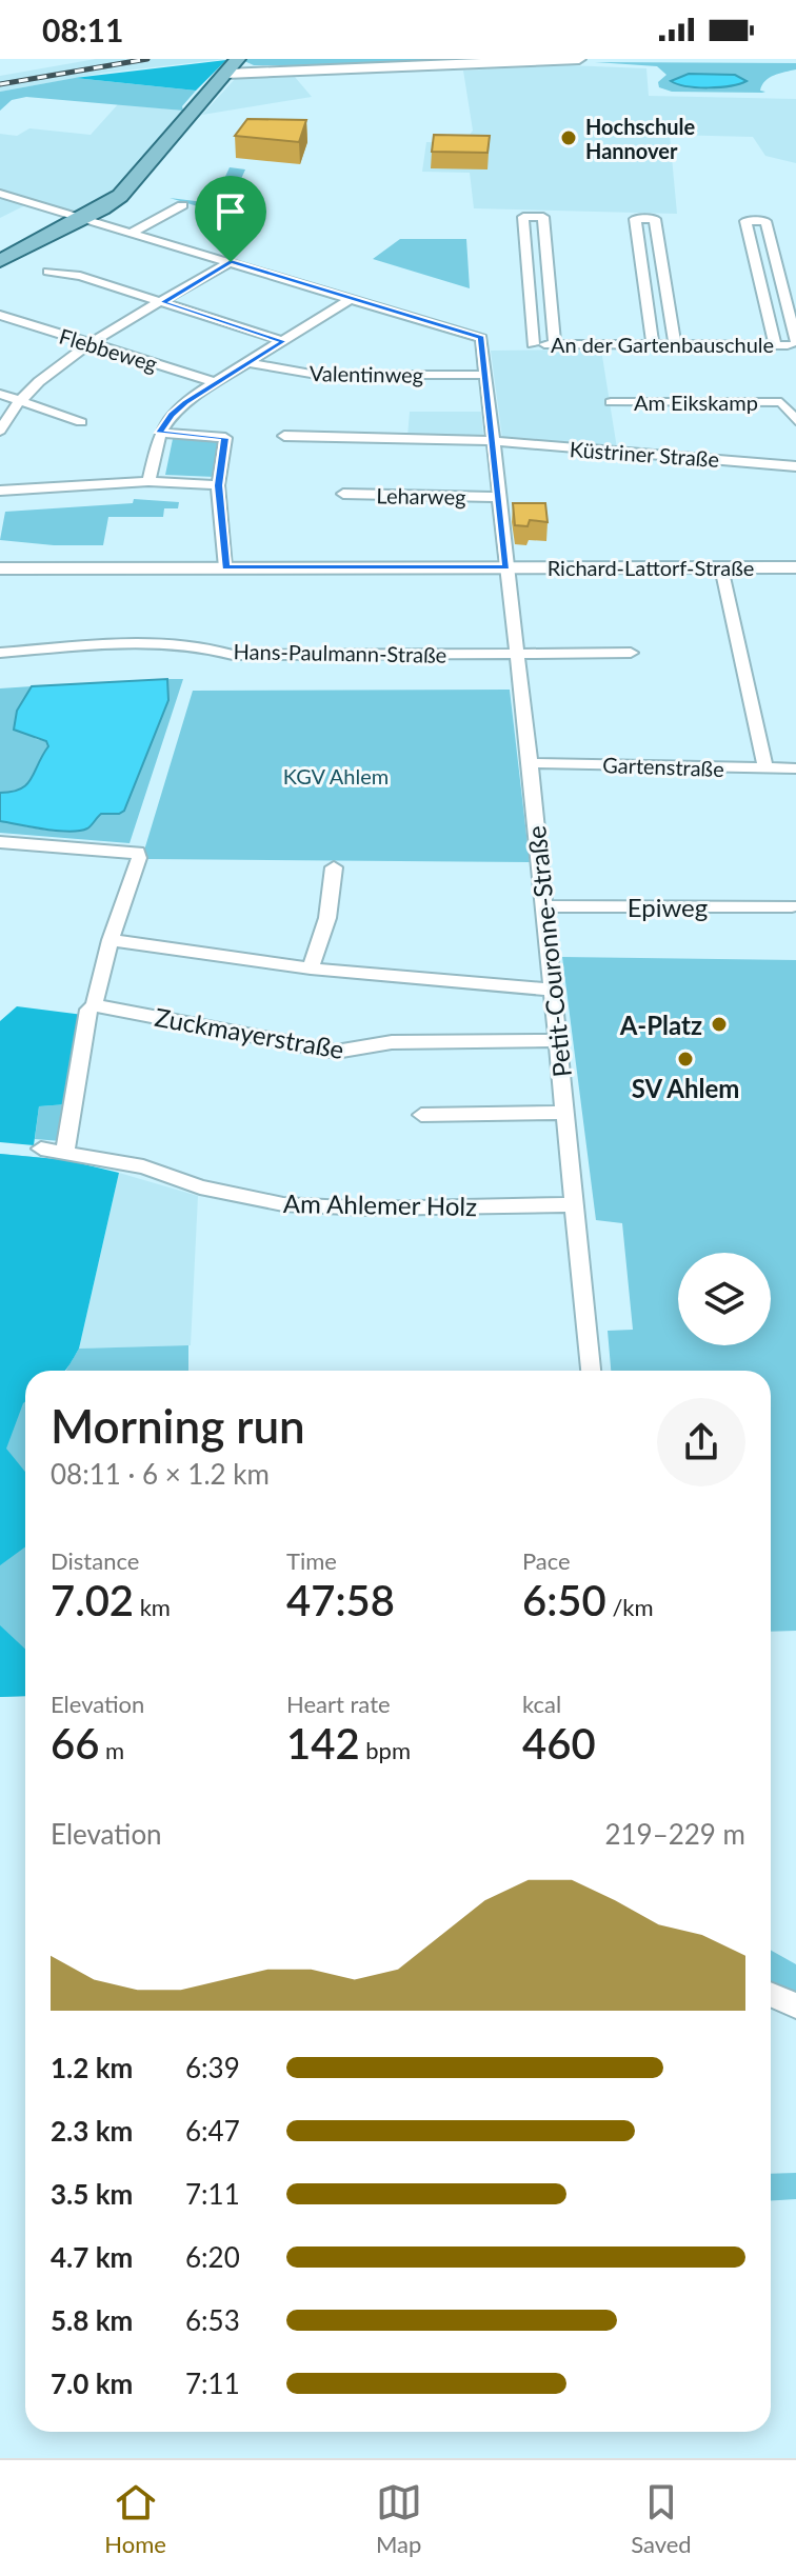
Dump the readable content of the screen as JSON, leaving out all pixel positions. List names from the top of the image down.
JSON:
{
  "streets": {
    "street": [
      "An der Gartenbauschule",
      "Flebbeweg",
      "Valentinweg",
      "Am Eikskamp",
      "Küstriner Straße",
      "Leharweg",
      "Richard-Lattorf-Straße",
      "Hans-Paulmann-Straße",
      "Gartenstraße",
      "Epiweg",
      "Petit-Couronne-Straße",
      "Zuckmayerstraße",
      "Am Ahlemer Holz"
    ]
  },
  "crossings": [
    ["Valentinweg", "Petit-Couronne-Straße"],
    ["Küstriner Straße", "Petit-Couronne-Straße"],
    ["Leharweg", "Petit-Couronne-Straße"],
    ["Richard-Lattorf-Straße", "Petit-Couronne-Straße"],
    ["Hans-Paulmann-Straße", "Petit-Couronne-Straße"],
    ["Gartenstraße", "Petit-Couronne-Straße"],
    ["Epiweg", "Petit-Couronne-Straße"],
    ["Petit-Couronne-Straße", "Zuckmayerstraße"],
    ["Petit-Couronne-Straße", "Am Ahlemer Holz"]
  ],
  "parks": ["KGV Ahlem"],
  "places": ["Hochschule Hannover", "A-Platz", "SV Ahlem"],
  "page": {
    "status": "08:11",
    "heading": ["Morning run", "08:11 · 6 × 1.2 km"],
    "stats": [
      ["Distance", "7.02 km"],
      ["Time", "47:58"],
      ["Pace", "6:50 /km"],
      ["Elevation", "66 m"],
      ["Heart rate", "142 bpm"],
      ["kcal", "460"]
    ],
    "chart": ["Elevation", "219–229 m"],
    "list": [
      {
        "name": "1.2 km",
        "note": "6:39"
      },
      {
        "name": "2.3 km",
        "note": "6:47"
      },
      {
        "name": "3.5 km",
        "note": "7:11"
      },
      {
        "name": "4.7 km",
        "note": "6:20"
      },
      {
        "name": "5.8 km",
        "note": "6:53"
      },
      {
        "name": "7.0 km",
        "note": "7:11"
      }
    ],
    "tabs": ["Home", "Map", "Saved"]
  }
}
